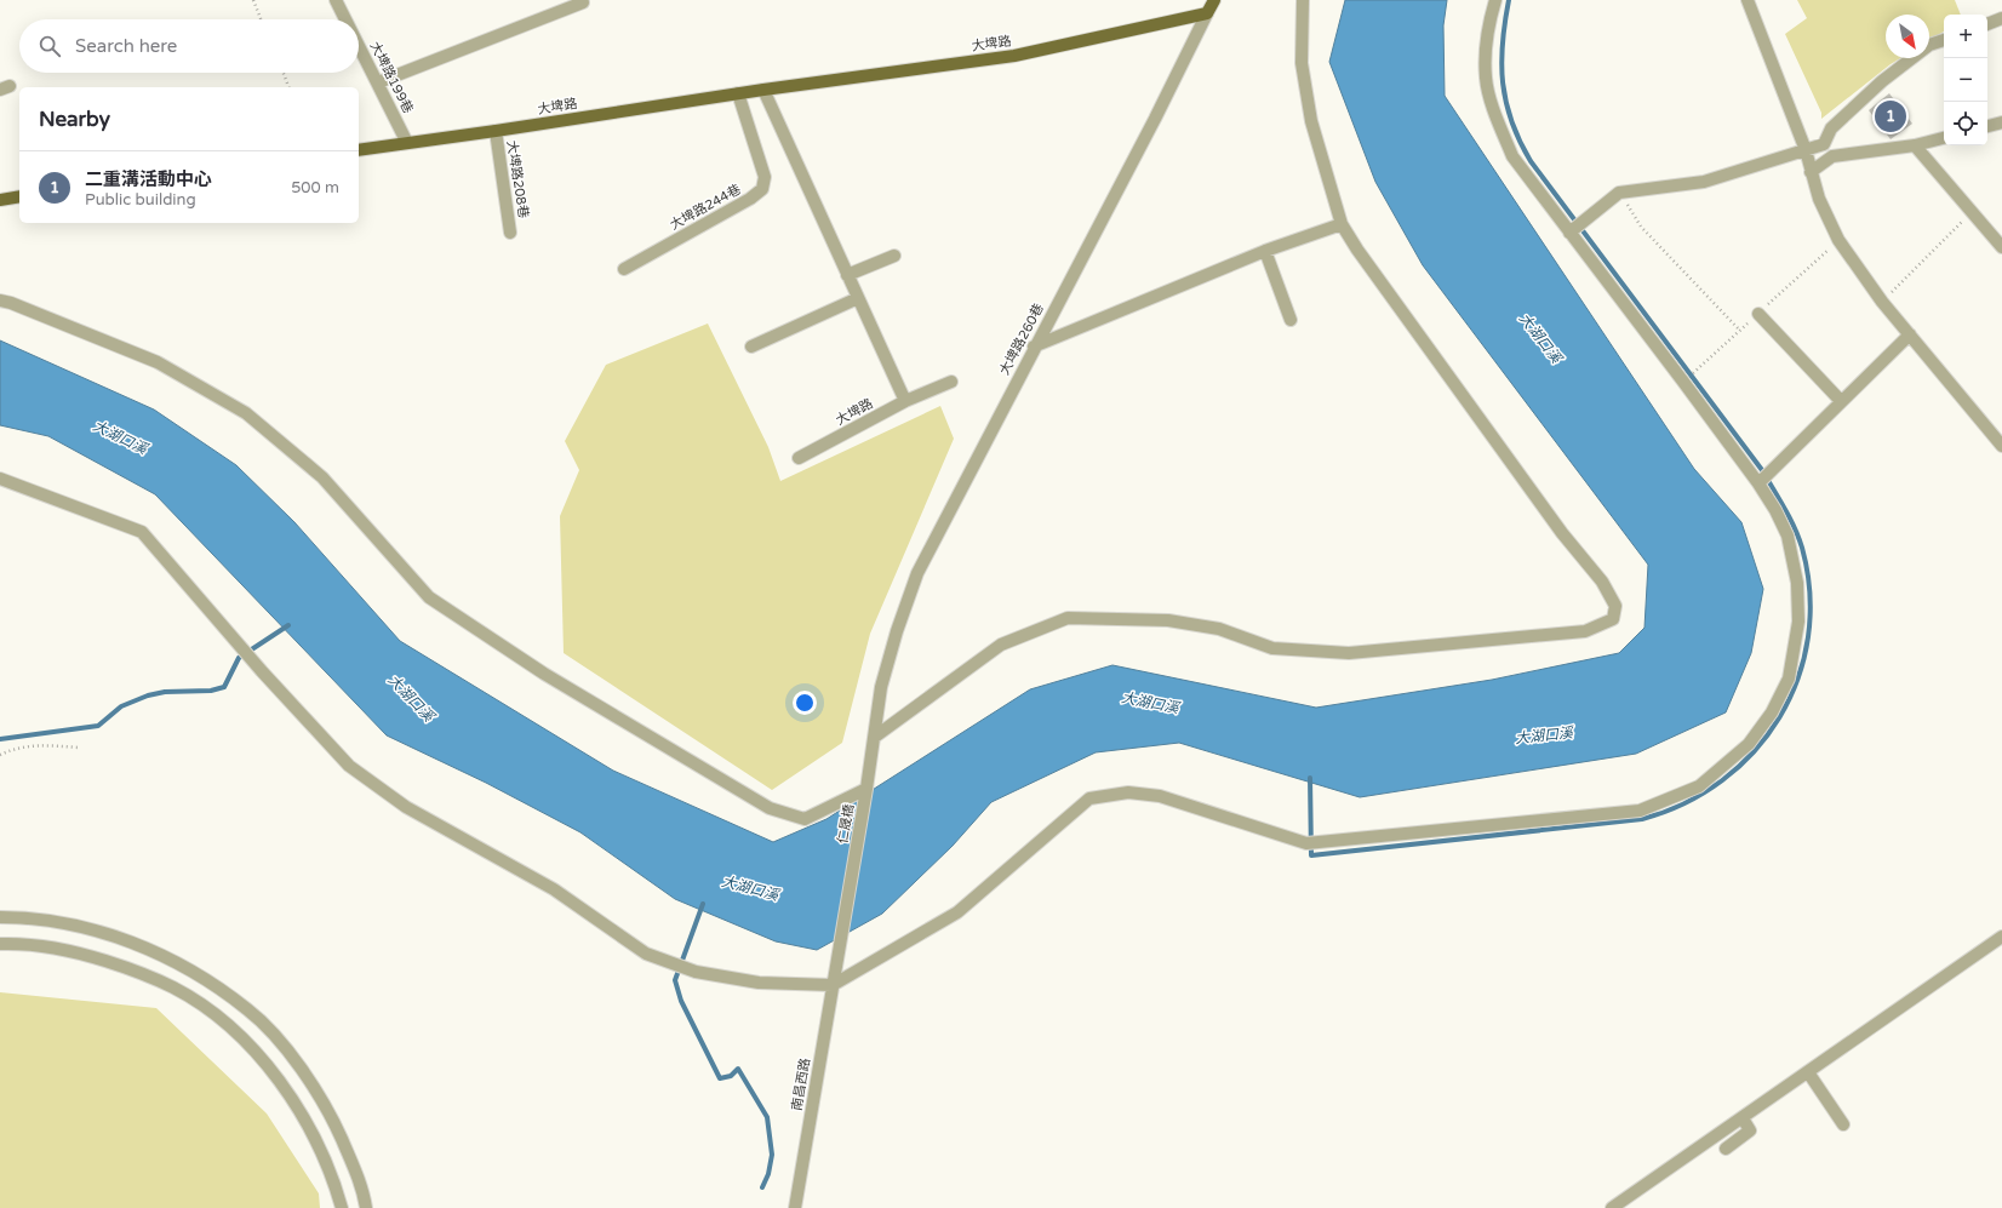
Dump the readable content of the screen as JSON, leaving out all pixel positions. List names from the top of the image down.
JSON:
{
  "streets": {
    "main road": ["大埤路"],
    "street": [
      "大埤路199巷",
      "大埤路208巷",
      "大埤路244巷",
      "大埤路260巷",
      "仁晟橋",
      "南昌西路"
    ]
  },
  "crossings": [
    ["大埤路", "大埤路199巷"],
    ["大埤路", "大埤路208巷"],
    ["大埤路", "大埤路244巷"],
    ["大埤路", "大埤路260巷"],
    ["大埤路260巷", "仁晟橋"],
    ["仁晟橋", "南昌西路"]
  ],
  "water": ["大湖口溪"],
  "north": "bottom right",
  "page": {
    "map_buttons": ["+", "−"],
    "search": "Search here",
    "heading": "Nearby",
    "pins": "1",
    "list": [
      {
        "mark": "1",
        "name": "二重溝活動中心",
        "note": "Public building",
        "value": "500 m"
      }
    ]
  }
}
